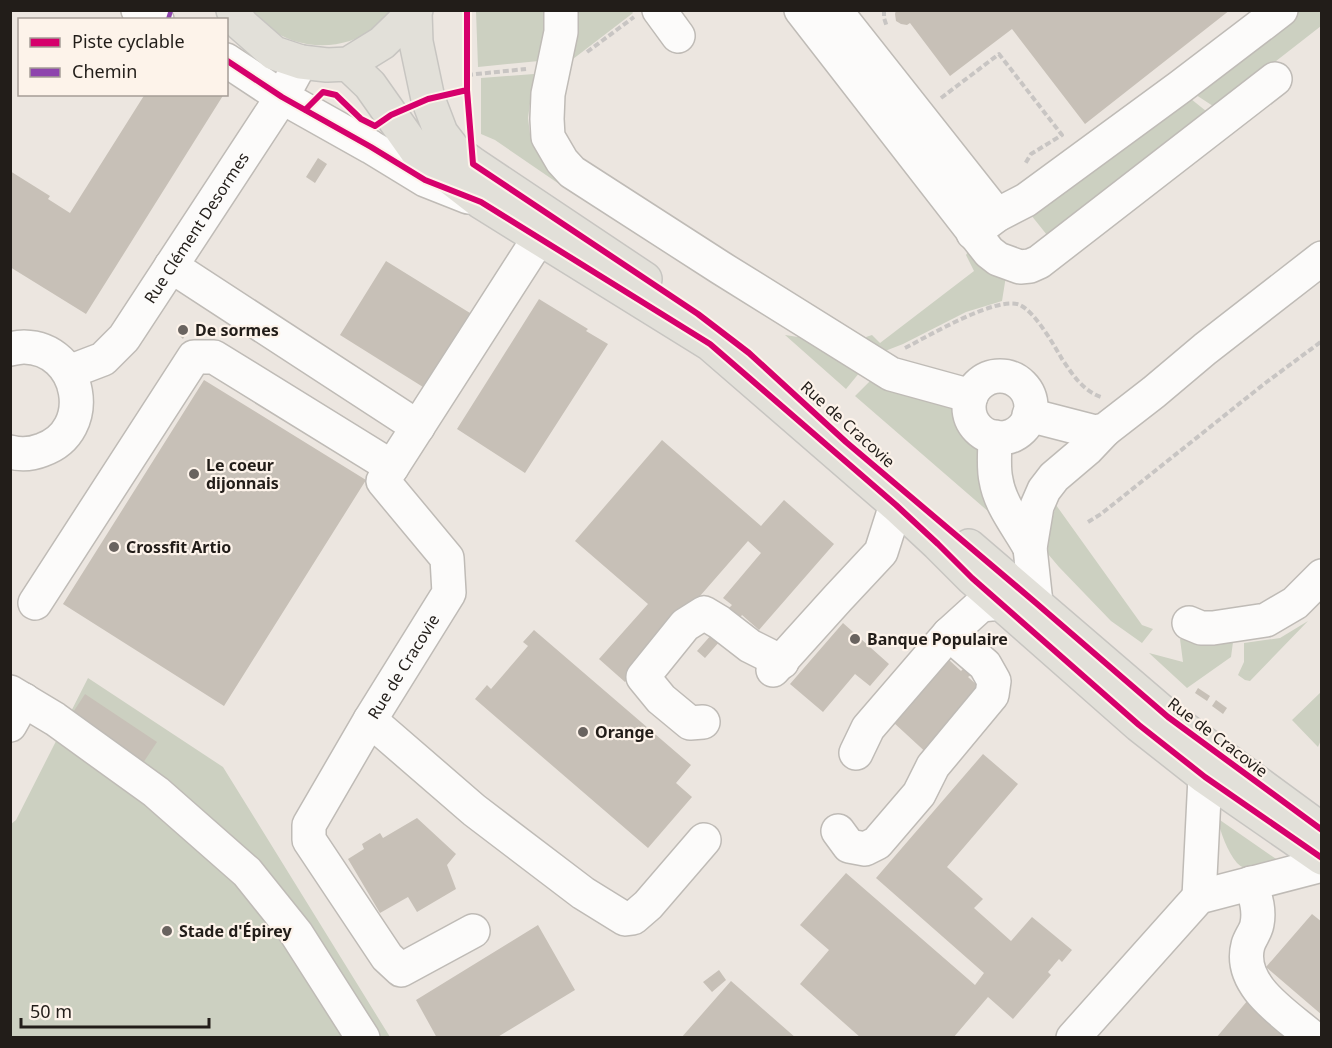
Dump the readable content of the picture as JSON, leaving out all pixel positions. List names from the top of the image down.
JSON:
{
  "streets": {
    "main road": ["Rue de Cracovie"],
    "street": ["Rue Clément Desormes"]
  },
  "places": [
    "De sormes",
    "Le coeur dijonnais",
    "Crossfit Artio",
    "Banque Populaire",
    "Orange",
    "Stade d'Épirey"
  ],
  "legend": ["Piste cyclable", "Chemin"],
  "scale_bar": "50 m"
}
